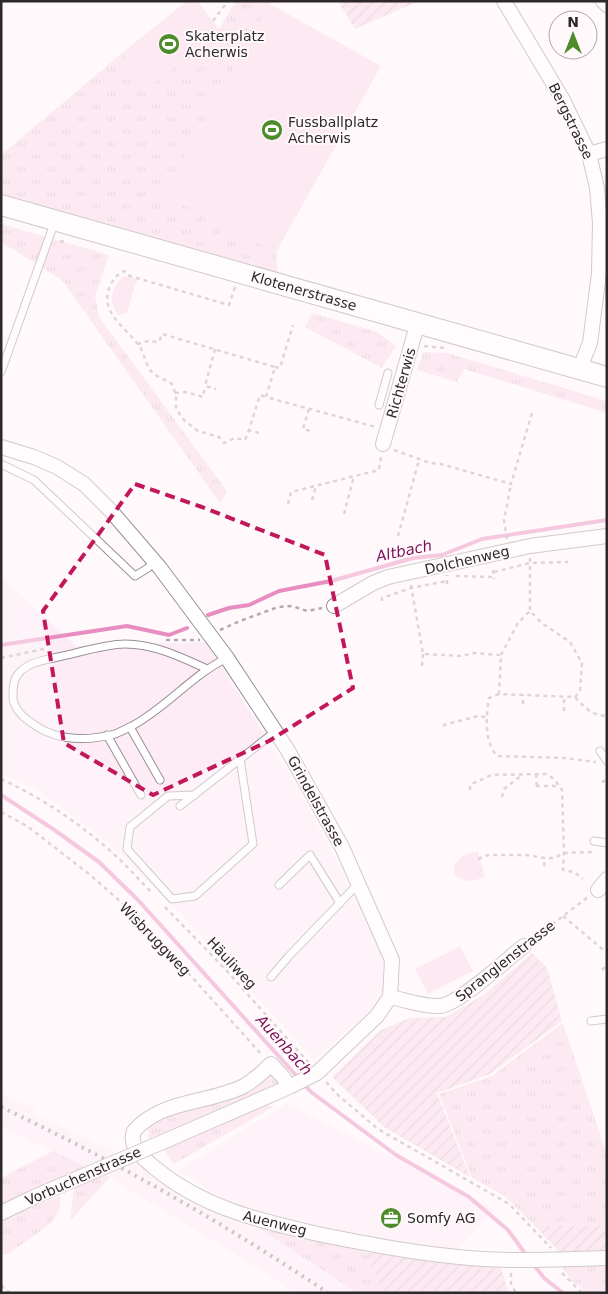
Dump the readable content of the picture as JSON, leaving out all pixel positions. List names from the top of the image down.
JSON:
{
  "streets": {
    "main road": ["Klotenerstrasse"],
    "street": [
      "Bergstrasse",
      "Richterwis",
      "Dolchenweg",
      "Grindelstrasse",
      "Spranglenstrasse",
      "Vorbuchenstrasse",
      "Auenweg"
    ],
    "path": ["Wisbruggweg", "Häuliweg"]
  },
  "crossings": [
    ["Bergstrasse", "Klotenerstrasse"],
    ["Klotenerstrasse", "Richterwis"],
    ["Grindelstrasse", "Spranglenstrasse"],
    ["Wisbruggweg", "Auenweg"],
    ["Häuliweg", "Vorbuchenstrasse"],
    ["Häuliweg", "Auenweg"]
  ],
  "water": ["Altbach", "Auenbach"],
  "places": {
    "sports": ["Skaterplatz Acherwis", "Fussballplatz Acherwis"],
    "office": ["Somfy AG"]
  },
  "north": "top"
}
